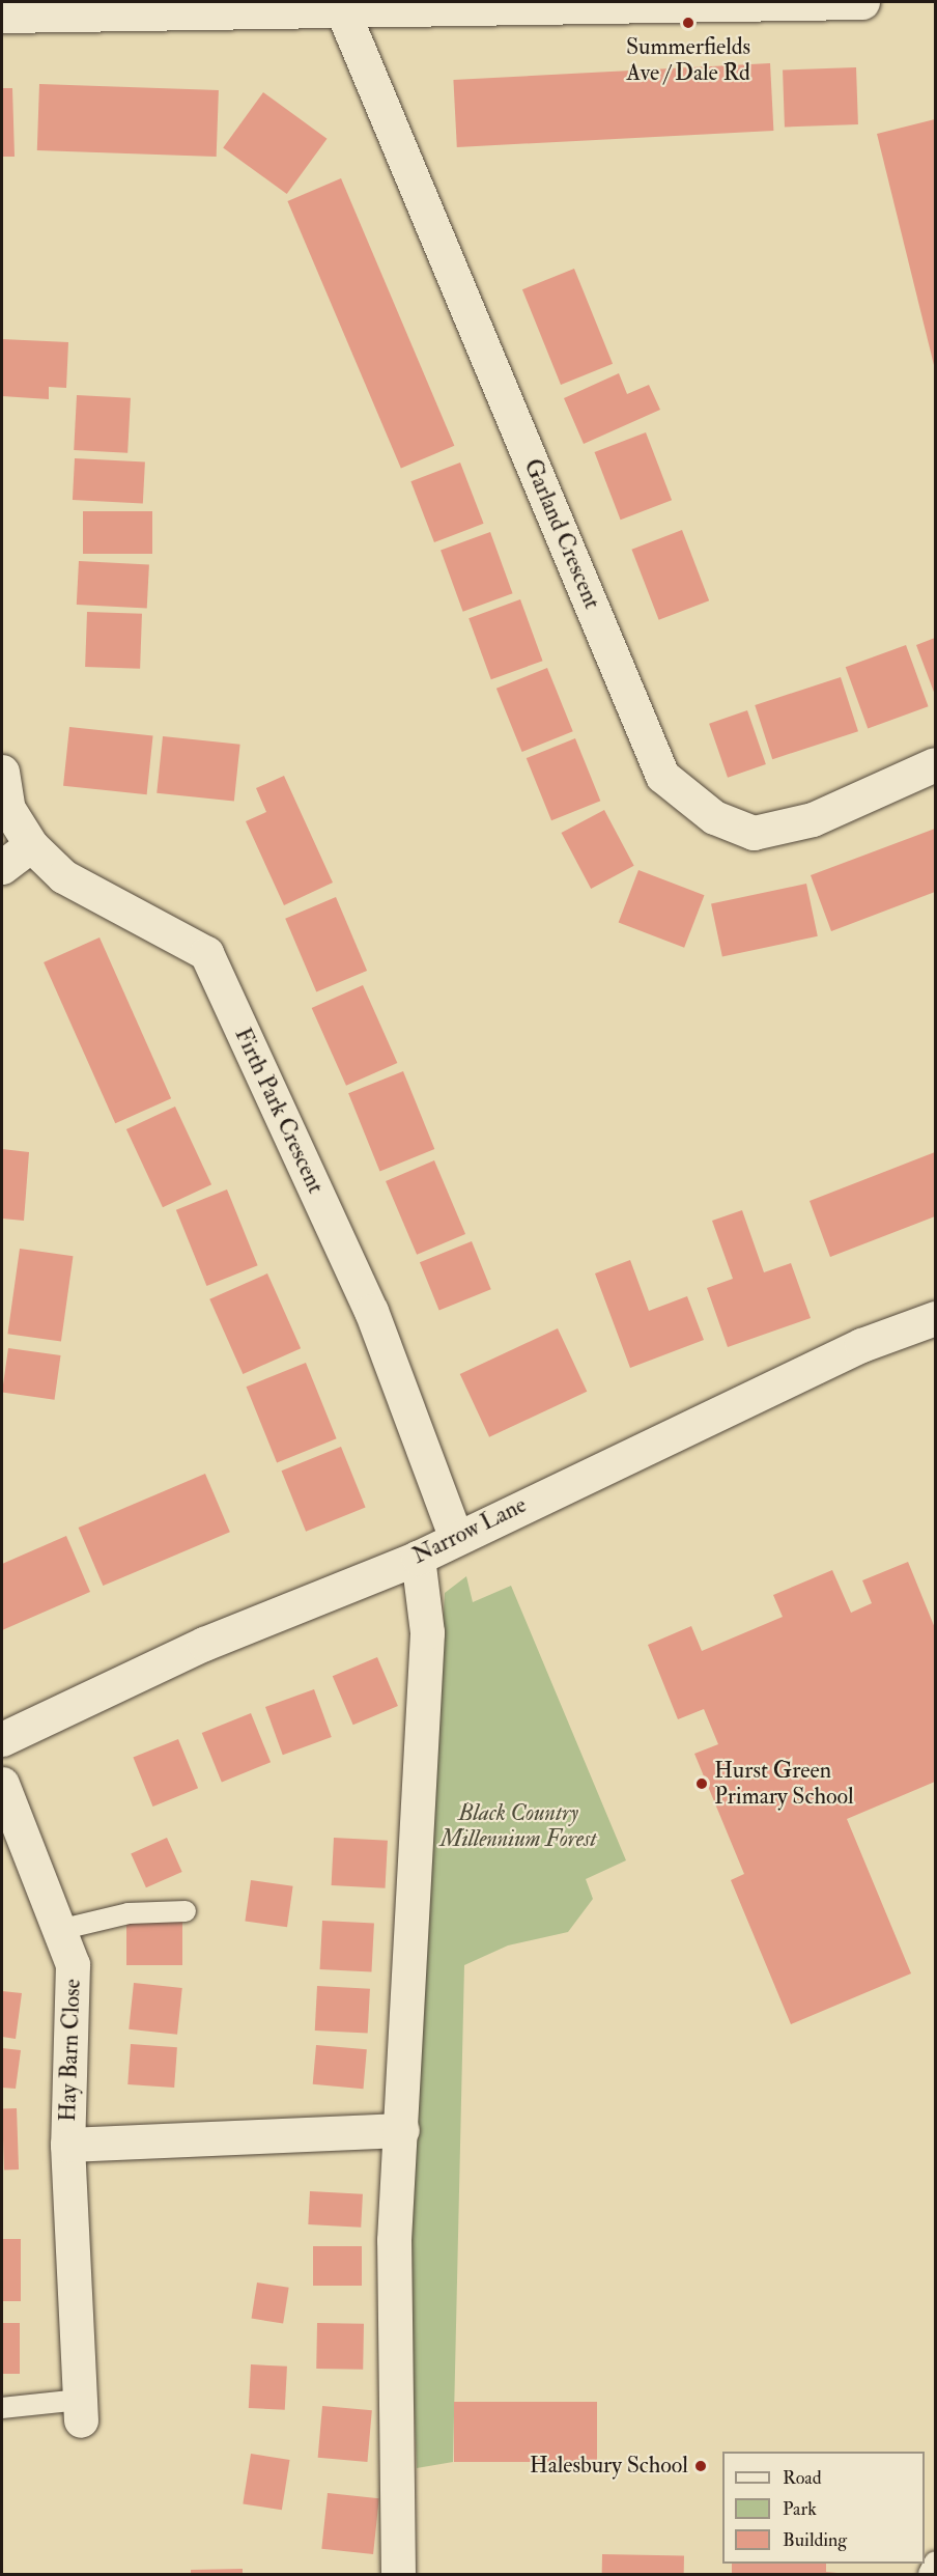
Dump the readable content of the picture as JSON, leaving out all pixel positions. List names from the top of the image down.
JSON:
{
  "streets": {
    "street": [
      "Garland Crescent",
      "Firth Park Crescent",
      "Narrow Lane",
      "Hay Barn Close"
    ]
  },
  "crossings": [
    ["Firth Park Crescent", "Narrow Lane"]
  ],
  "parks": ["Black Country Millennium Forest"],
  "places": ["Summerfields Ave / Dale Rd", "Hurst Green Primary School", "Halesbury School"],
  "legend": ["Road", "Park", "Building"]
}
